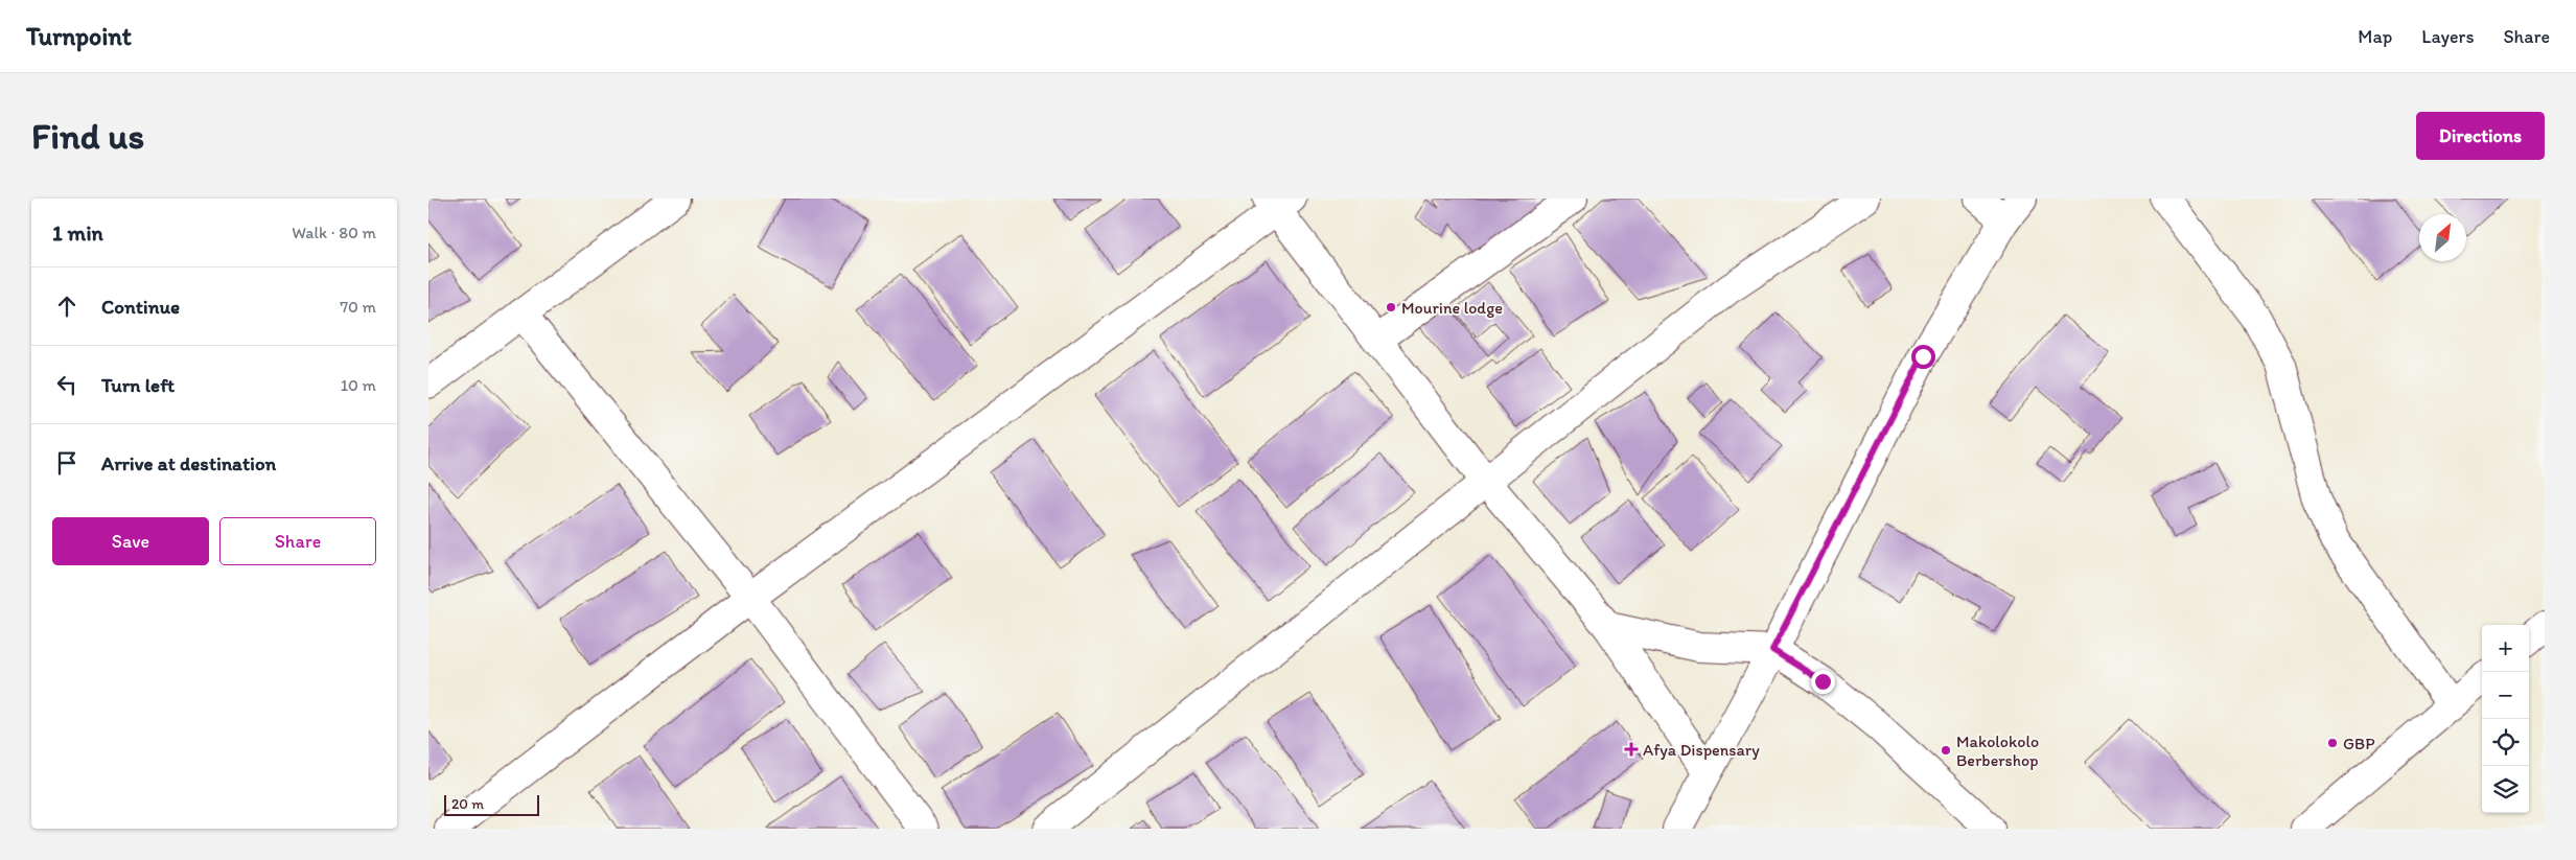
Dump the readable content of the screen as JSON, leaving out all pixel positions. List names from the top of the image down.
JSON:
{
  "places": {
    "other": ["Mourine lodge", "GBP", "Makolokolo Berbershop"],
    "health": ["Afya Dispensary"]
  },
  "scale_bar": "20 m",
  "north": "top right",
  "page": {
    "header": "Turnpoint",
    "nav": ["Map", "Layers", "Share"],
    "buttons": [
      "Directions",
      ["Save", "Share"]
    ],
    "title": "Find us",
    "heading": ["1 min", "Walk · 80 m"],
    "list": [
      ["Continue", "70 m"],
      ["Turn left", "10 m"],
      "Arrive at destination"
    ],
    "map_buttons": ["+", "−"],
    "scale": "20 m"
  }
}
